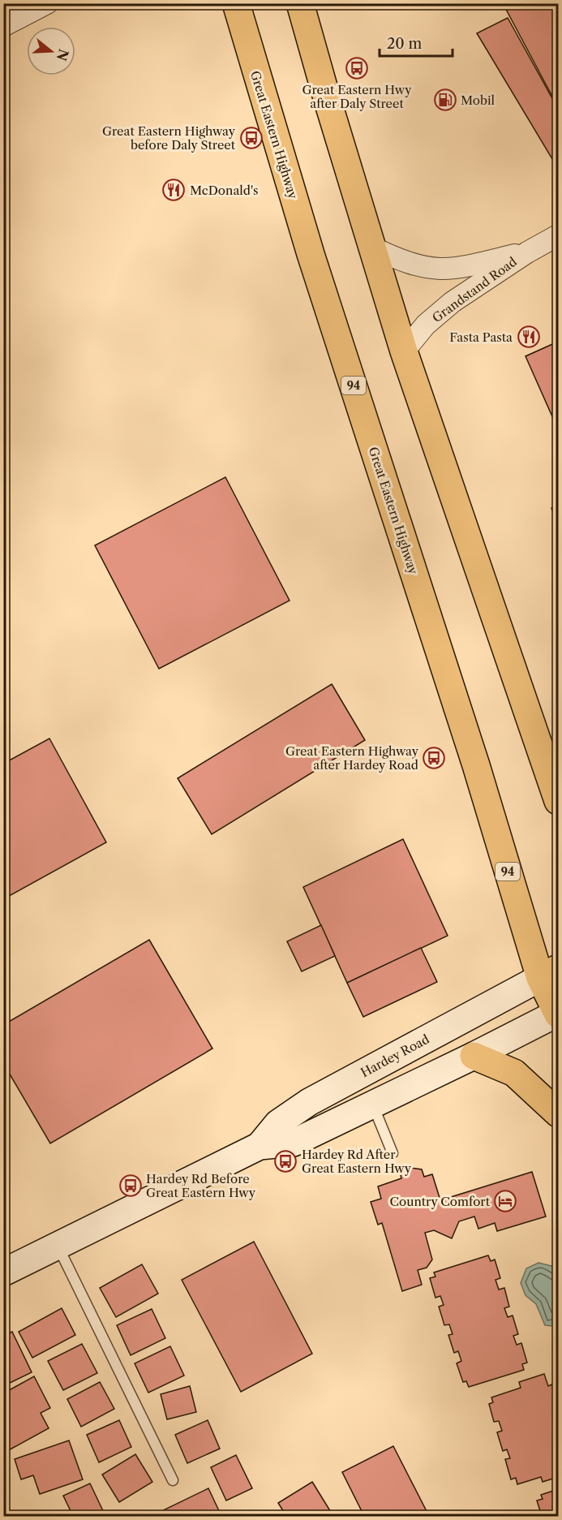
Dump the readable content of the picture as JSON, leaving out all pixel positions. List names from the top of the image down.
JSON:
{
  "streets": {
    "highway": ["Great Eastern Highway", "94"],
    "main road": ["Hardey Road"],
    "street": ["Grandstand Road"]
  },
  "crossings": [
    ["Great Eastern Highway", "Hardey Road"]
  ],
  "places": {
    "bus stop": [
      "Great Eastern Hwy after Daly Street",
      "Great Eastern Highway before Daly Street",
      "Great Eastern Highway after Hardey Road",
      "Hardey Rd After Great Eastern Hwy",
      "Hardey Rd Before Great Eastern Hwy"
    ],
    "fuel station": ["Mobil"],
    "restaurant": ["McDonald's", "Fasta Pasta"],
    "hotel": ["Country Comfort"]
  },
  "scale_bar": "20 m",
  "north": "right"
}
